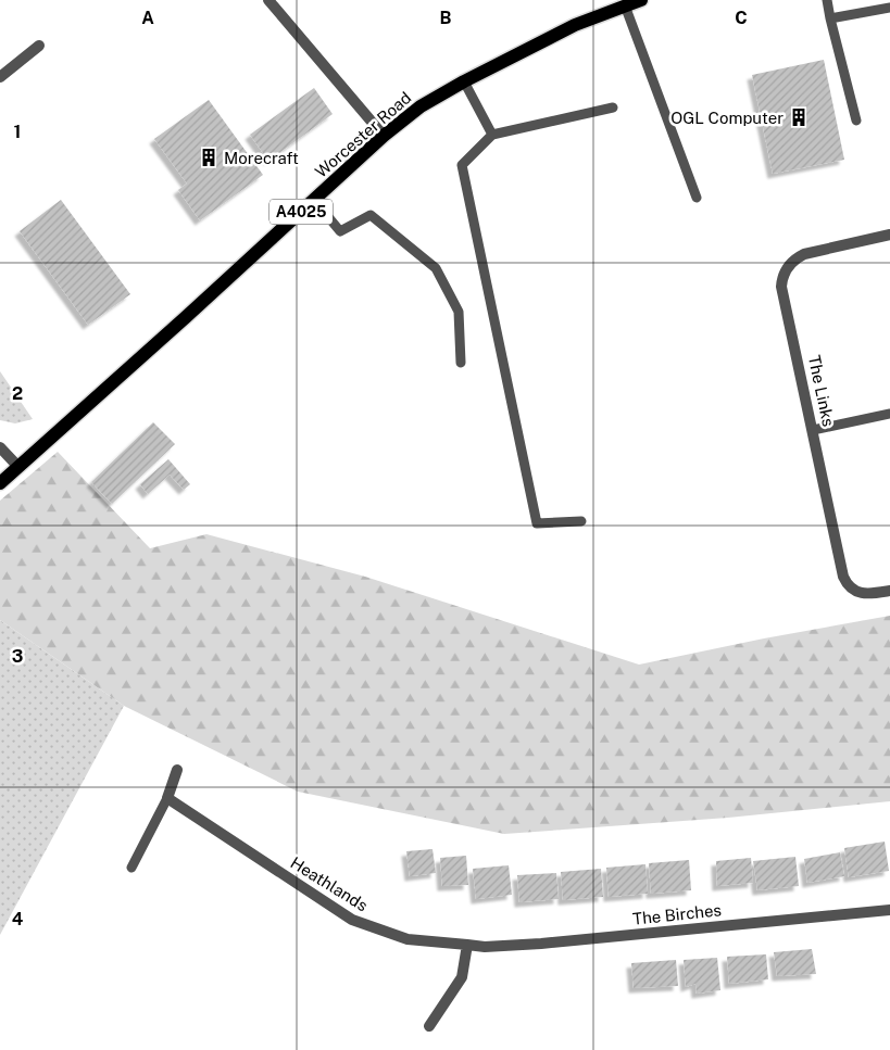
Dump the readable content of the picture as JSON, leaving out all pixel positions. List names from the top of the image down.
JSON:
{
  "streets": {
    "main road": ["Worcester Road", "A4025"],
    "street": ["The Links", "Heathlands", "The Birches"]
  },
  "crossings": [
    ["Heathlands", "The Birches"]
  ],
  "places": {
    "building": ["OGL Computer", "Morecraft"]
  },
  "grid": {
    "columns": ["A", "B", "C"],
    "rows": [
      "1",
      "2",
      "3",
      "4"
    ]
  }
}
